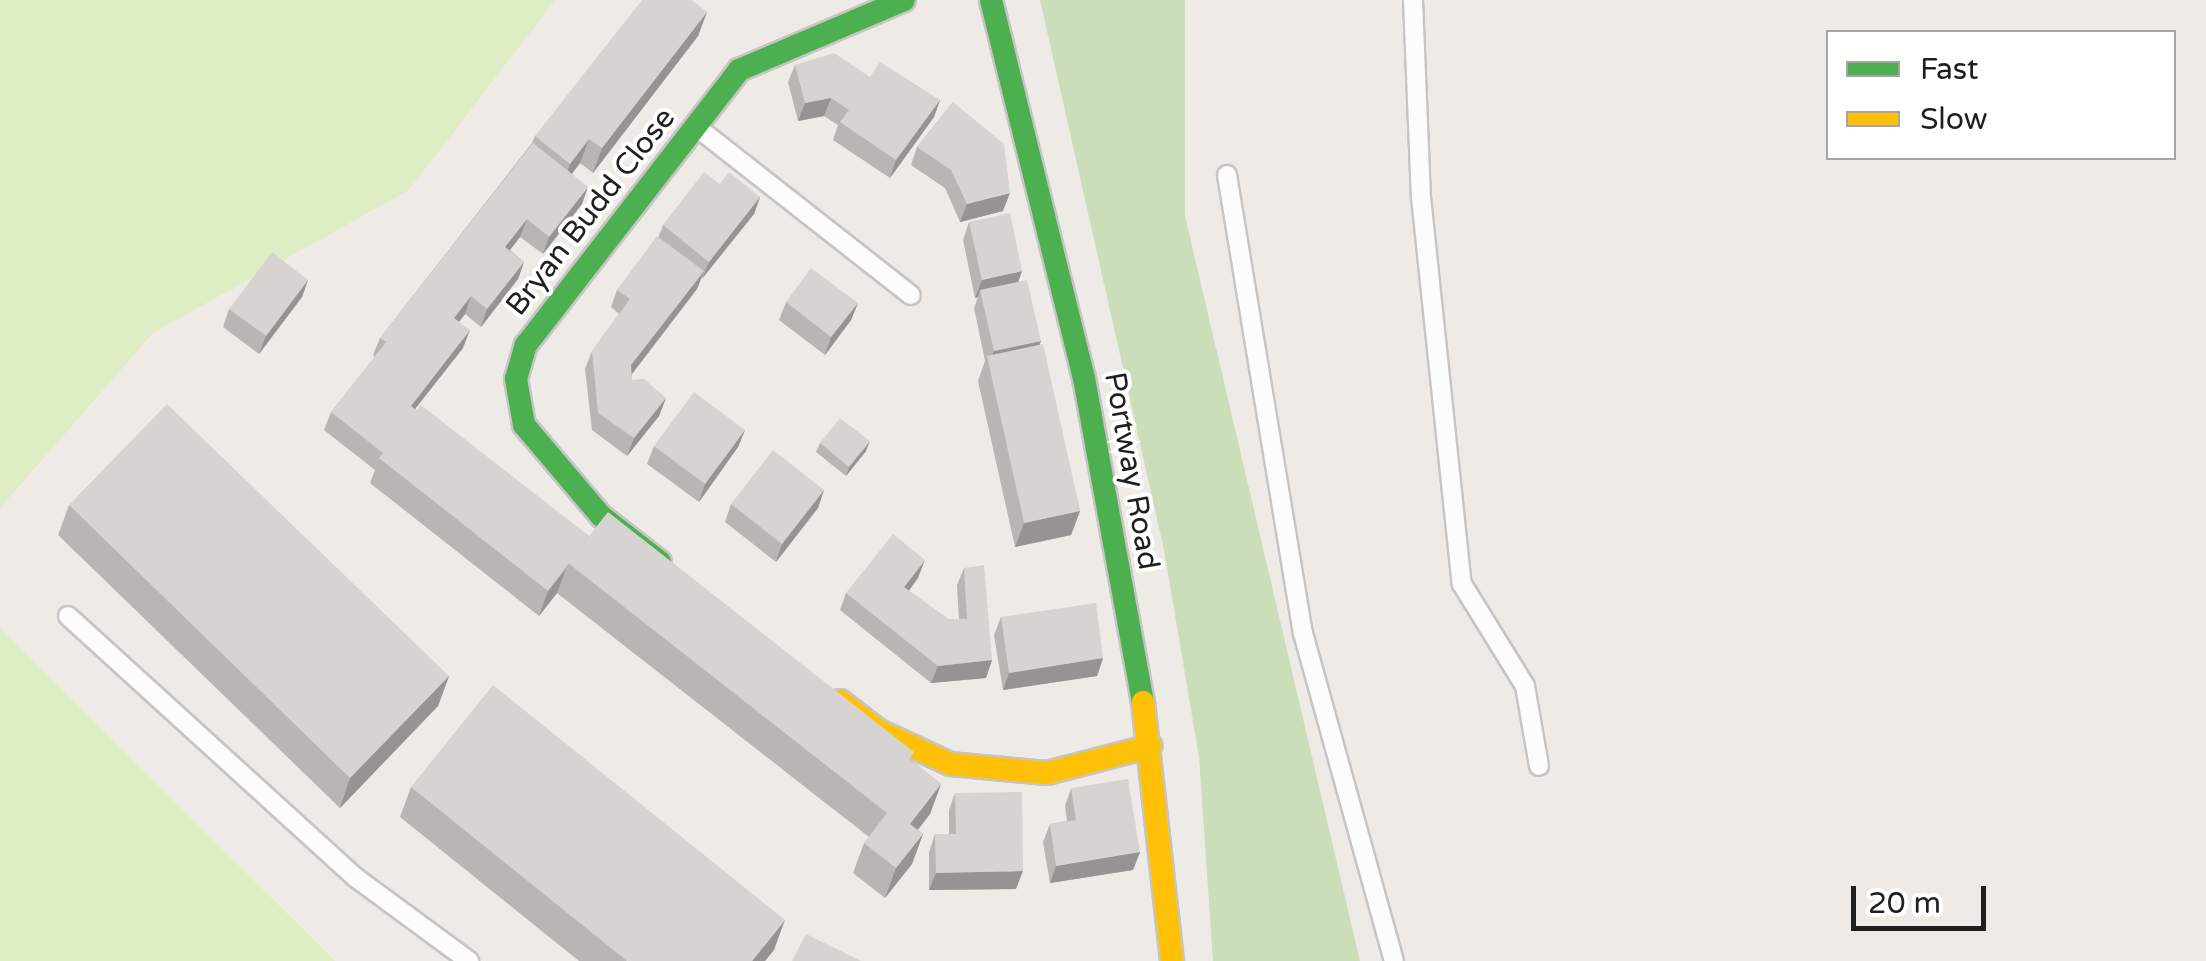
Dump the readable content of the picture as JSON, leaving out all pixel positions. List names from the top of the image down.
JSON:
{
  "streets": {
    "street": ["Bryan Budd Close", "Portway Road"]
  },
  "legend": ["Fast", "Slow"],
  "scale_bar": "20 m"
}
